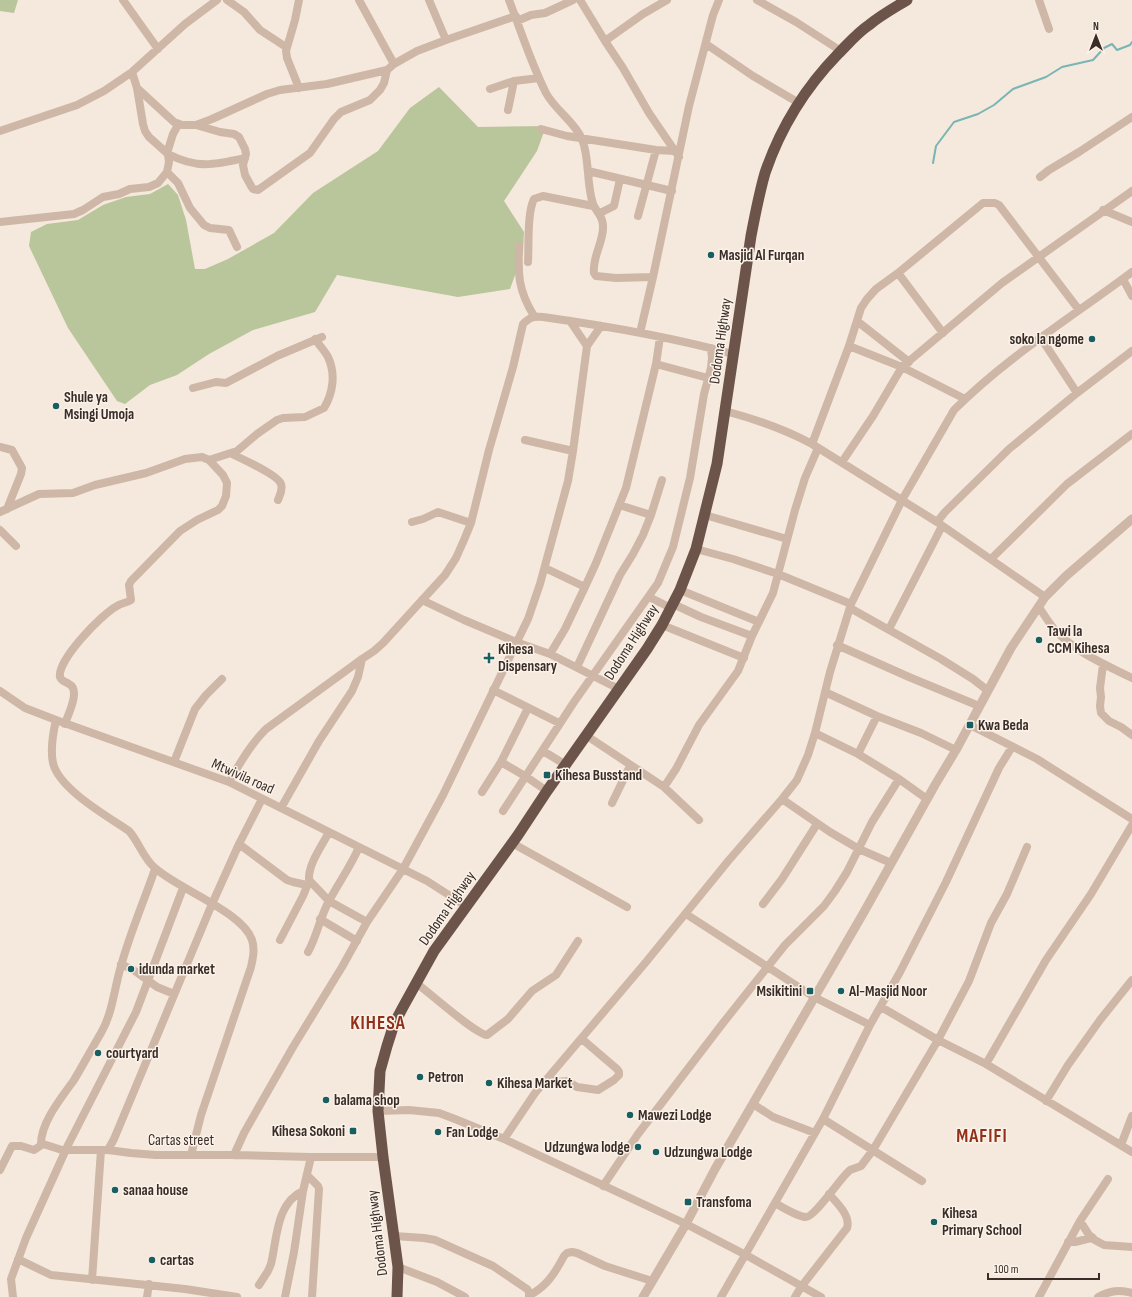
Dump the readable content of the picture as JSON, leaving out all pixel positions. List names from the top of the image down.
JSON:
{
  "streets": {
    "highway": ["Dodoma Highway"],
    "street": ["Mtwivila road", "Cartas street"]
  },
  "crossings": [
    ["Dodoma Highway", "Mtwivila road"],
    ["Dodoma Highway", "Cartas street"]
  ],
  "districts": ["KIHESA", "MAFIFI"],
  "places": {
    "other": [
      "Masjid Al Furqan",
      "soko la ngome",
      "Shule ya Msingi Umoja",
      "Tawi la CCM Kihesa",
      "idunda market",
      "Al-Masjid Noor",
      "courtyard",
      "Petron",
      "Kihesa Market",
      "balama shop",
      "Mawezi Lodge",
      "Fan Lodge",
      "Udzungwa lodge",
      "Udzungwa Lodge",
      "sanaa house",
      "Kihesa Primary School",
      "cartas"
    ],
    "health": ["Kihesa Dispensary"],
    "transit": [
      "Kwa Beda",
      "Kihesa Busstand",
      "Msikitini",
      "Kihesa Sokoni",
      "Transfoma"
    ]
  },
  "scale_bar": "100 m",
  "north": "top"
}
